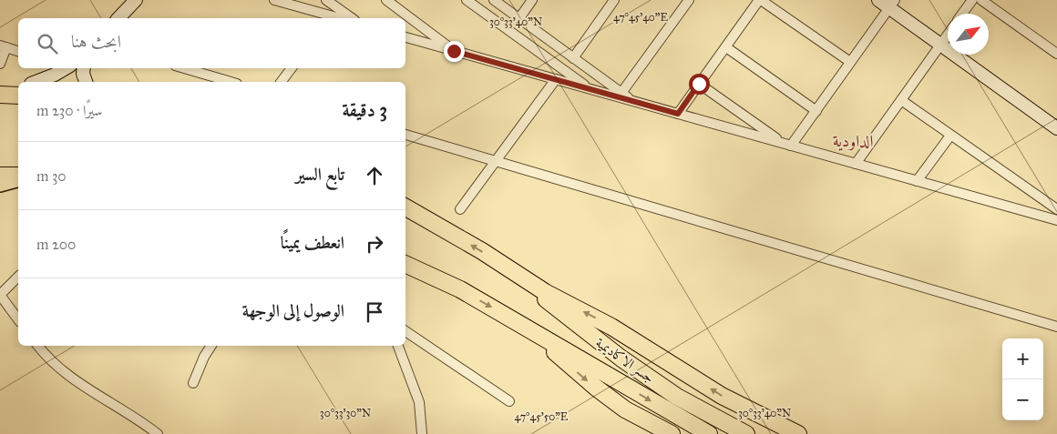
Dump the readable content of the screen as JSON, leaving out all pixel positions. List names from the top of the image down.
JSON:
{
  "streets": {
    "highway": ["جسر الاكاديمية"]
  },
  "districts": ["الداودية"],
  "north": "top right",
  "page": {
    "search": "ابحث هنا",
    "heading": ["3 دقيقة", "سيرًا · 230 m"],
    "list": [
      ["تابع السير", "30 m"],
      ["انعطف يمينًا", "200 m"],
      "الوصول إلى الوجهة"
    ],
    "map_buttons": ["+", "−"]
  },
  "coordinates": [
    "47°45'40\"E",
    "30°33'40\"N",
    "30°33'30\"N",
    "47°45'50\"E"
  ]
}
